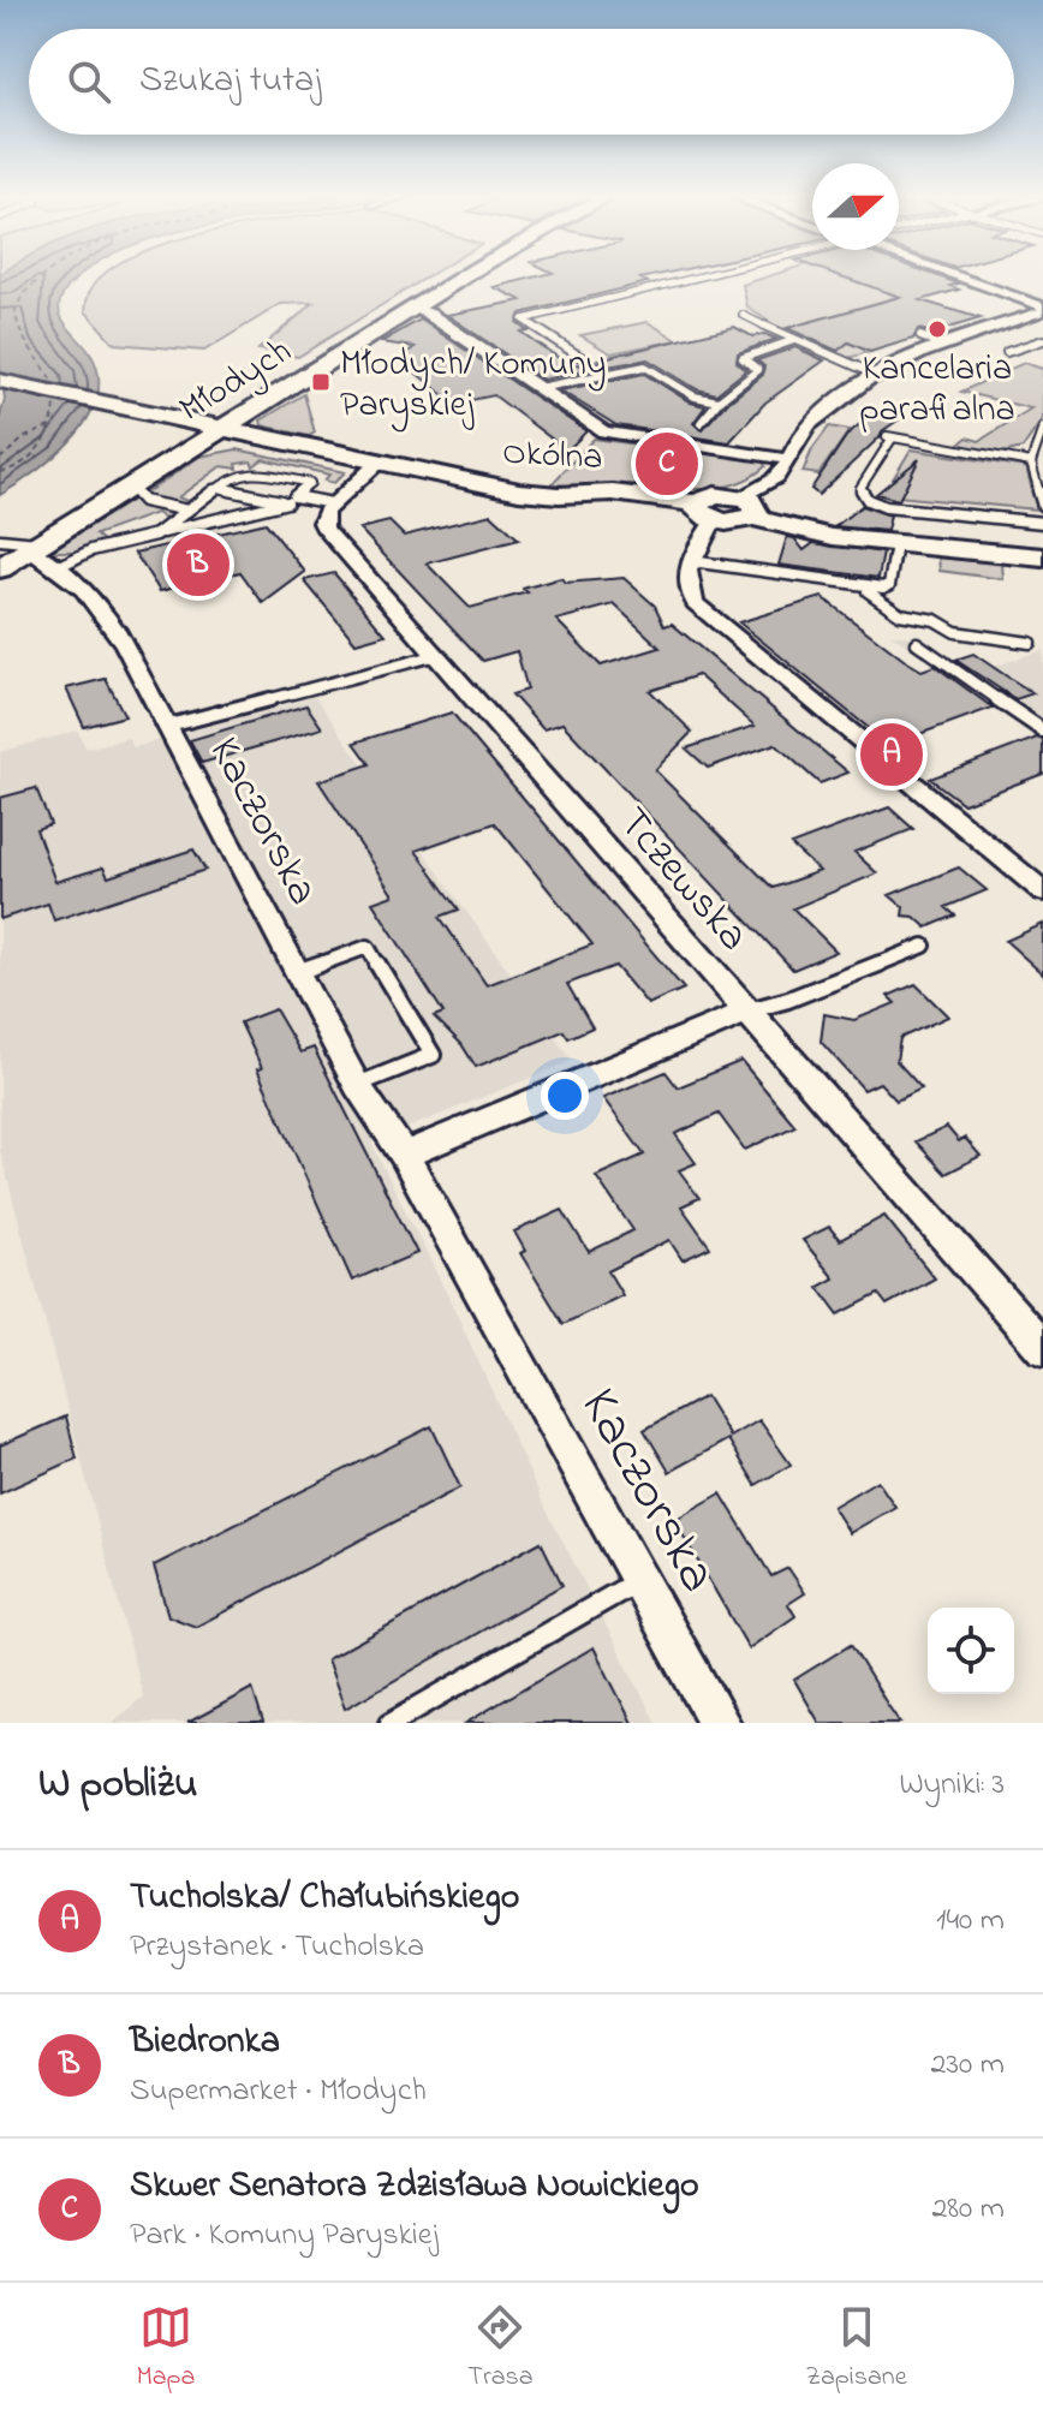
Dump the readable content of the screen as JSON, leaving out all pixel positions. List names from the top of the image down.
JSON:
{
  "streets": {
    "street": [
      "Młodych",
      "Okólna",
      "Kaczorska",
      "Tczewska"
    ]
  },
  "crossings": [
    ["Młodych", "Okólna"],
    ["Młodych", "Kaczorska"]
  ],
  "places": {
    "other": ["Kancelaria parafialna"],
    "transit": ["Młodych/ Komuny Paryskiej"]
  },
  "north": "right",
  "page": {
    "search": "Szukaj tutaj",
    "pins": ["C", "B", "A"],
    "heading": ["W pobliżu", "Wyniki: 3"],
    "list": [
      {
        "mark": "A",
        "name": "Tucholska/ Chałubińskiego",
        "note": "Przystanek · Tucholska",
        "value": "140 m"
      },
      {
        "mark": "B",
        "name": "Biedronka",
        "note": "Supermarket · Młodych",
        "value": "230 m"
      },
      {
        "mark": "C",
        "name": "Skwer Senatora Zdzisława Nowickiego",
        "note": "Park · Komuny Paryskiej",
        "value": "280 m"
      }
    ],
    "nav": ["Mapa", "Trasa", "Zapisane"]
  }
}
